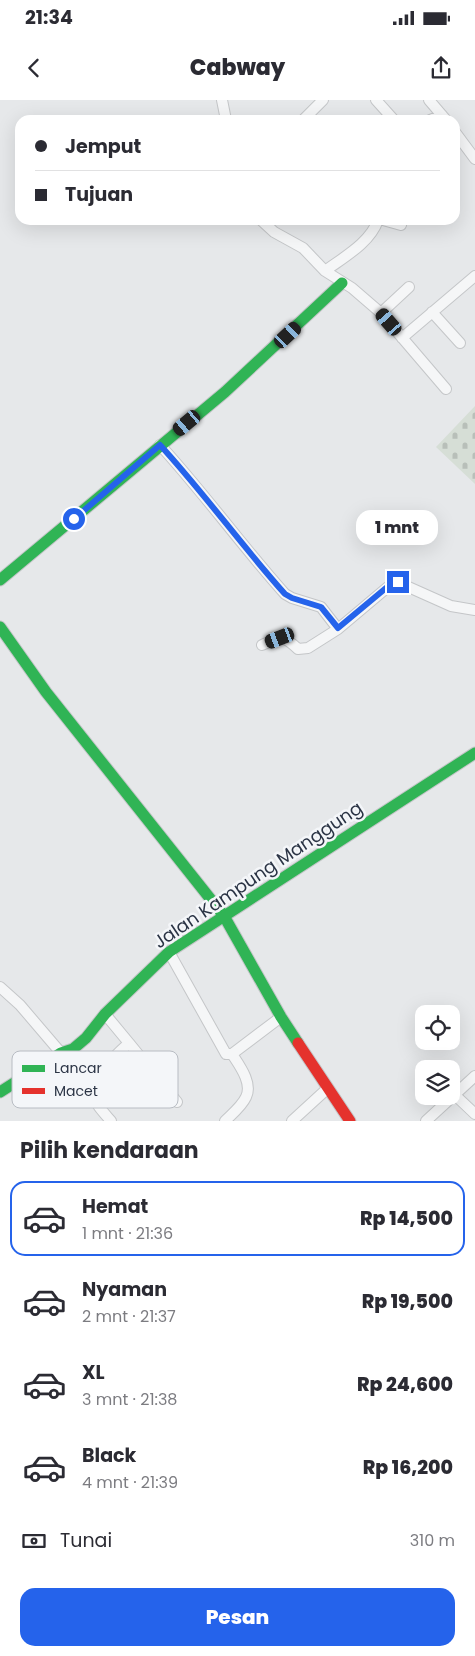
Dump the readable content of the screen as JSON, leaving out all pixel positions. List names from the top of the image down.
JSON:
{
  "streets": {
    "street": ["Jalan Kampung Manggung"]
  },
  "legend": ["Lancar", "Macet"],
  "page": {
    "status": "21:34",
    "header": "Cabway",
    "banner": ["Jemput", "Tujuan"],
    "bubble": "1 mnt",
    "heading": "Pilih kendaraan",
    "list": [
      {
        "name": "Hemat",
        "note": "1 mnt · 21:36",
        "value": "Rp 14,500"
      },
      {
        "name": "Nyaman",
        "note": "2 mnt · 21:37",
        "value": "Rp 19,500"
      },
      {
        "name": "XL",
        "note": "3 mnt · 21:38",
        "value": "Rp 24,600"
      },
      {
        "name": "Black",
        "note": "4 mnt · 21:39",
        "value": "Rp 16,200"
      }
    ],
    "pay": ["Tunai", "310 m"],
    "buttons": "Pesan"
  }
}
